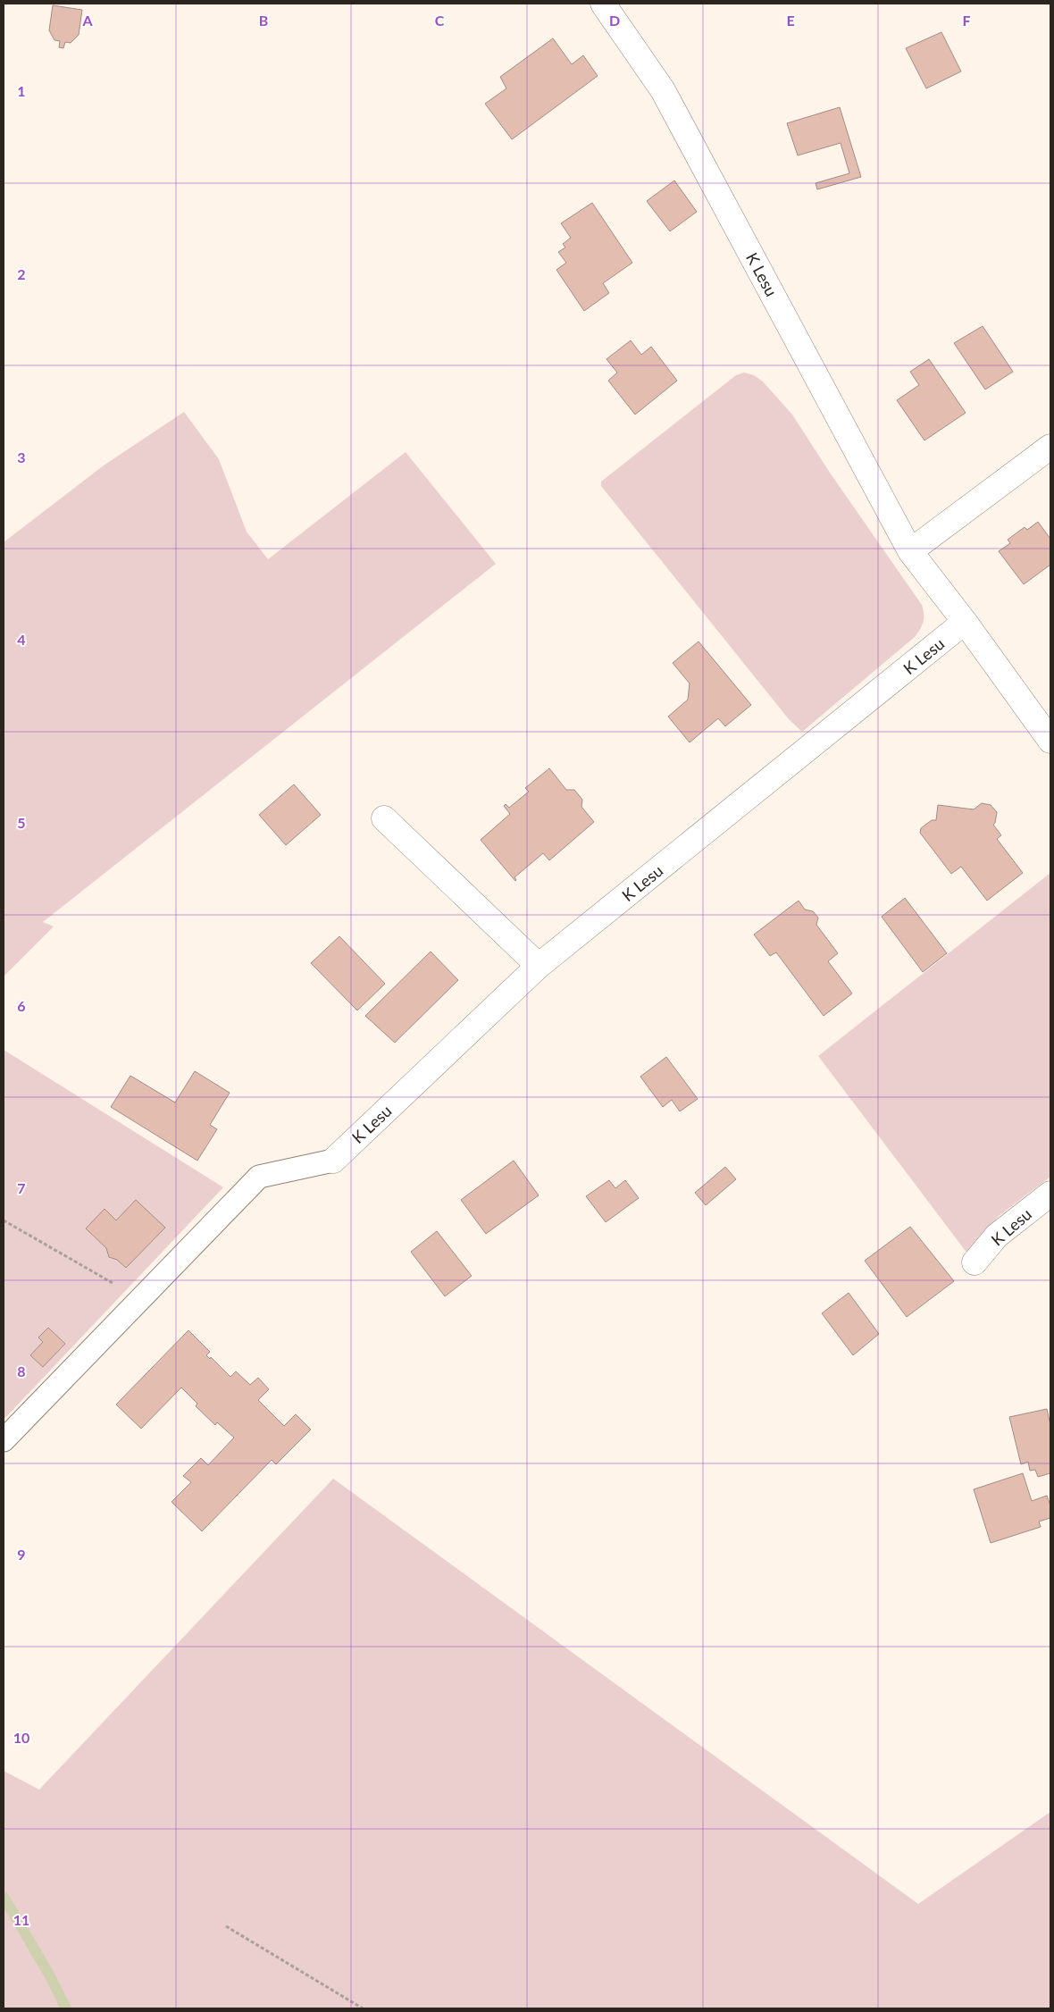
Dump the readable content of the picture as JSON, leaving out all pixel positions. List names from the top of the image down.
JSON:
{
  "streets": {
    "street": ["K Lesu"]
  },
  "grid": {
    "columns": [
      "A",
      "B",
      "C",
      "D",
      "E",
      "F"
    ],
    "rows": [
      "1",
      "2",
      "3",
      "4",
      "5",
      "6",
      "7",
      "8",
      "9",
      "10",
      "11"
    ]
  }
}
